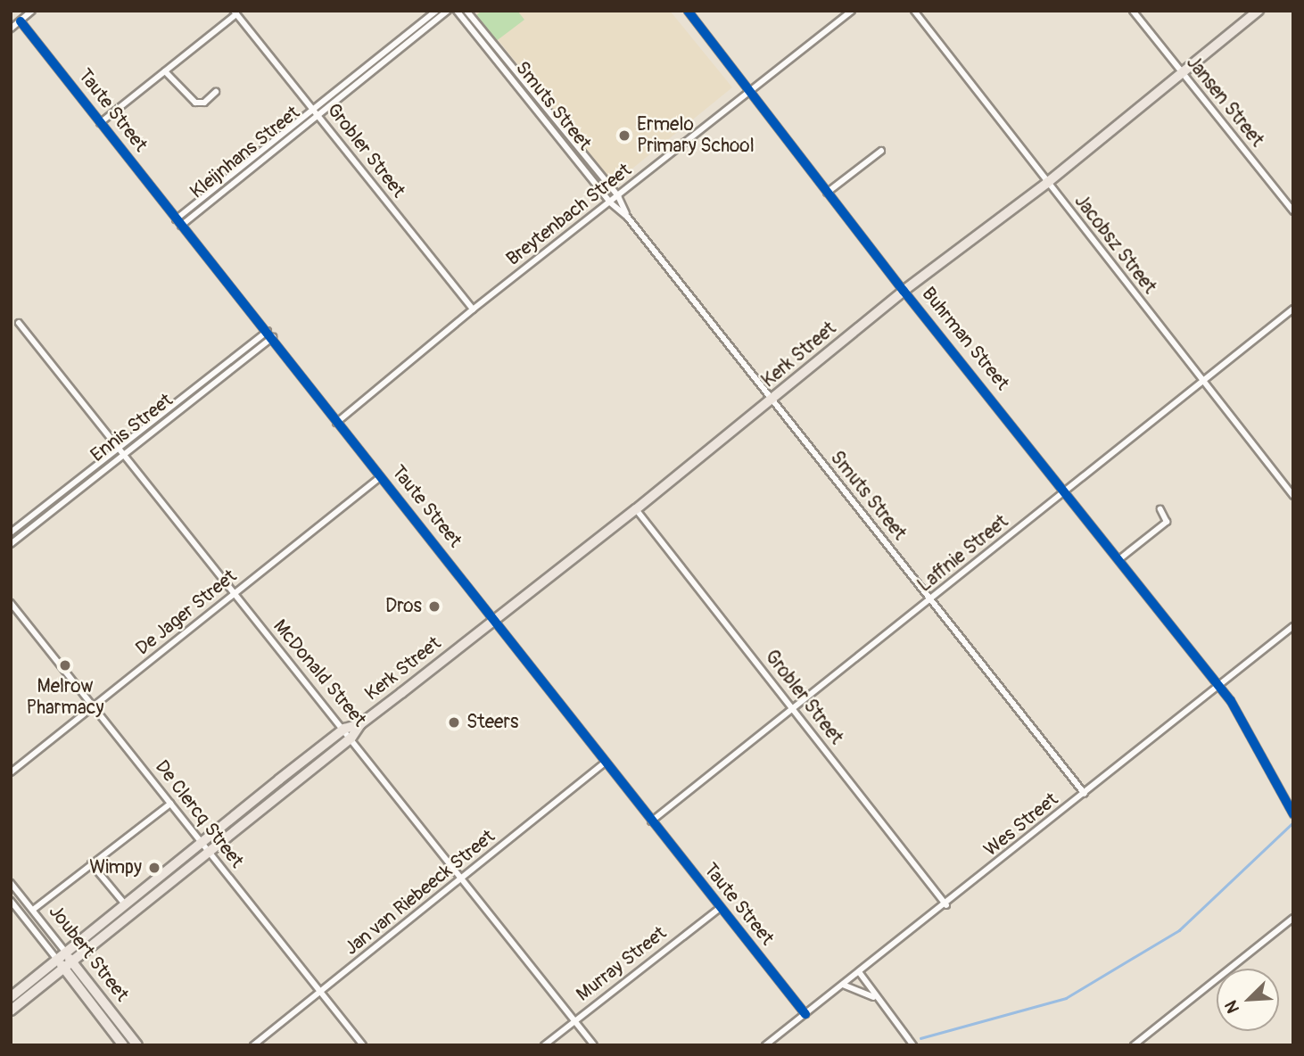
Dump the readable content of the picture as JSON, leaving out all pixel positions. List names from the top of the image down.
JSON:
{
  "streets": {
    "highway": ["Kerk Street", "Joubert Street"],
    "street": [
      "Jansen Street",
      "Smuts Street",
      "Taute Street",
      "Grobler Street",
      "Kleijnhans Street",
      "Breytenbach Street",
      "Jacobsz Street",
      "Buhrman Street",
      "Ennis Street",
      "Laffnie Street",
      "De Jager Street",
      "McDonald Street",
      "De Clercq Street",
      "Wes Street",
      "Jan van Riebeeck Street",
      "Murray Street"
    ]
  },
  "crossings": [
    ["Jansen Street", "Kerk Street"],
    ["Smuts Street", "Breytenbach Street"],
    ["Smuts Street", "Kerk Street"],
    ["Smuts Street", "Laffnie Street"],
    ["Smuts Street", "Wes Street"],
    ["Taute Street", "Kleijnhans Street"],
    ["Taute Street", "Breytenbach Street"],
    ["Taute Street", "Kerk Street"],
    ["Taute Street", "Ennis Street"],
    ["Taute Street", "Laffnie Street"],
    ["Taute Street", "De Jager Street"],
    ["Taute Street", "Wes Street"],
    ["Taute Street", "Jan van Riebeeck Street"],
    ["Taute Street", "Murray Street"],
    ["Grobler Street", "Kleijnhans Street"],
    ["Grobler Street", "Breytenbach Street"],
    ["Grobler Street", "Kerk Street"],
    ["Grobler Street", "Laffnie Street"],
    ["Grobler Street", "Wes Street"],
    ["Breytenbach Street", "Buhrman Street"],
    ["Jacobsz Street", "Kerk Street"],
    ["Jacobsz Street", "Laffnie Street"],
    ["Buhrman Street", "Kerk Street"],
    ["Buhrman Street", "Laffnie Street"],
    ["Buhrman Street", "Wes Street"],
    ["Kerk Street", "McDonald Street"],
    ["Kerk Street", "De Clercq Street"],
    ["Kerk Street", "Joubert Street"],
    ["Ennis Street", "McDonald Street"],
    ["De Jager Street", "McDonald Street"],
    ["De Jager Street", "De Clercq Street"],
    ["McDonald Street", "Jan van Riebeeck Street"],
    ["McDonald Street", "Murray Street"],
    ["De Clercq Street", "Jan van Riebeeck Street"]
  ],
  "places": [
    "Ermelo Primary School",
    "Dros",
    "Melrow Pharmacy",
    "Steers",
    "Wimpy"
  ],
  "north": "bottom left"
}
